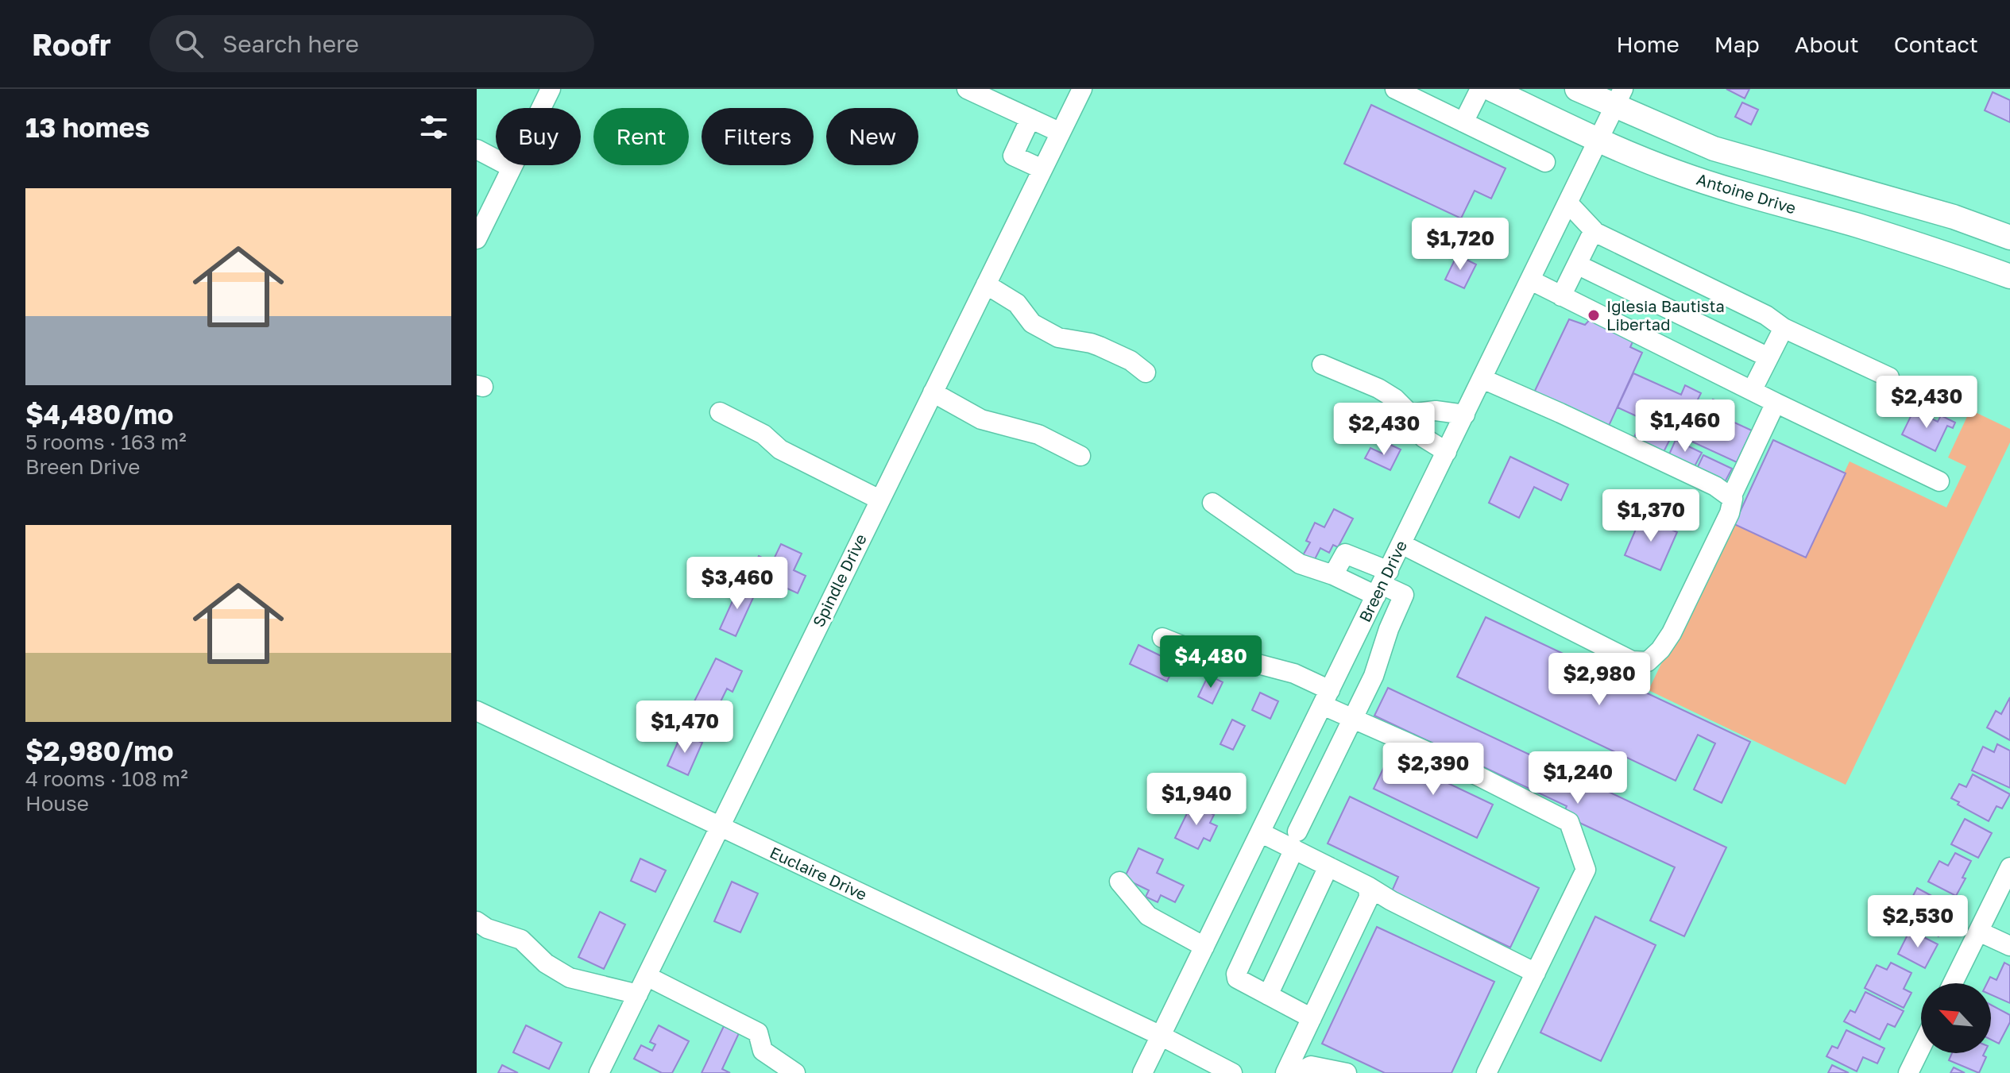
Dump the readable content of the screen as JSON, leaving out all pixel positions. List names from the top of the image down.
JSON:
{
  "streets": {
    "main road": ["Antoine Drive"],
    "street": ["Spindle Drive", "Breen Drive", "Euclaire Drive"]
  },
  "crossings": [
    ["Antoine Drive", "Breen Drive"],
    ["Spindle Drive", "Euclaire Drive"],
    ["Breen Drive", "Euclaire Drive"]
  ],
  "places": ["Iglesia Bautista Libertad"],
  "north": "top left",
  "page": {
    "header": "Roofr",
    "search": "Search here",
    "nav": [
      "Home",
      "Map",
      "About",
      "Contact"
    ],
    "heading": "13 homes",
    "chip": [
      "Buy",
      "Rent",
      "Filters",
      "New"
    ],
    "list": [
      {
        "name": "$4,480/mo",
        "note": "5 rooms · 163 m² · Breen Drive"
      },
      {
        "name": "$2,980/mo",
        "note": "4 rooms · 108 m² · House"
      }
    ],
    "price": [
      "$1,720",
      "$2,430",
      "$1,460",
      "$2,430",
      "$1,370",
      "$3,460",
      "$4,480",
      "$2,980",
      "$1,470",
      "$2,390",
      "$1,240",
      "$1,940",
      "$2,530"
    ]
  }
}
